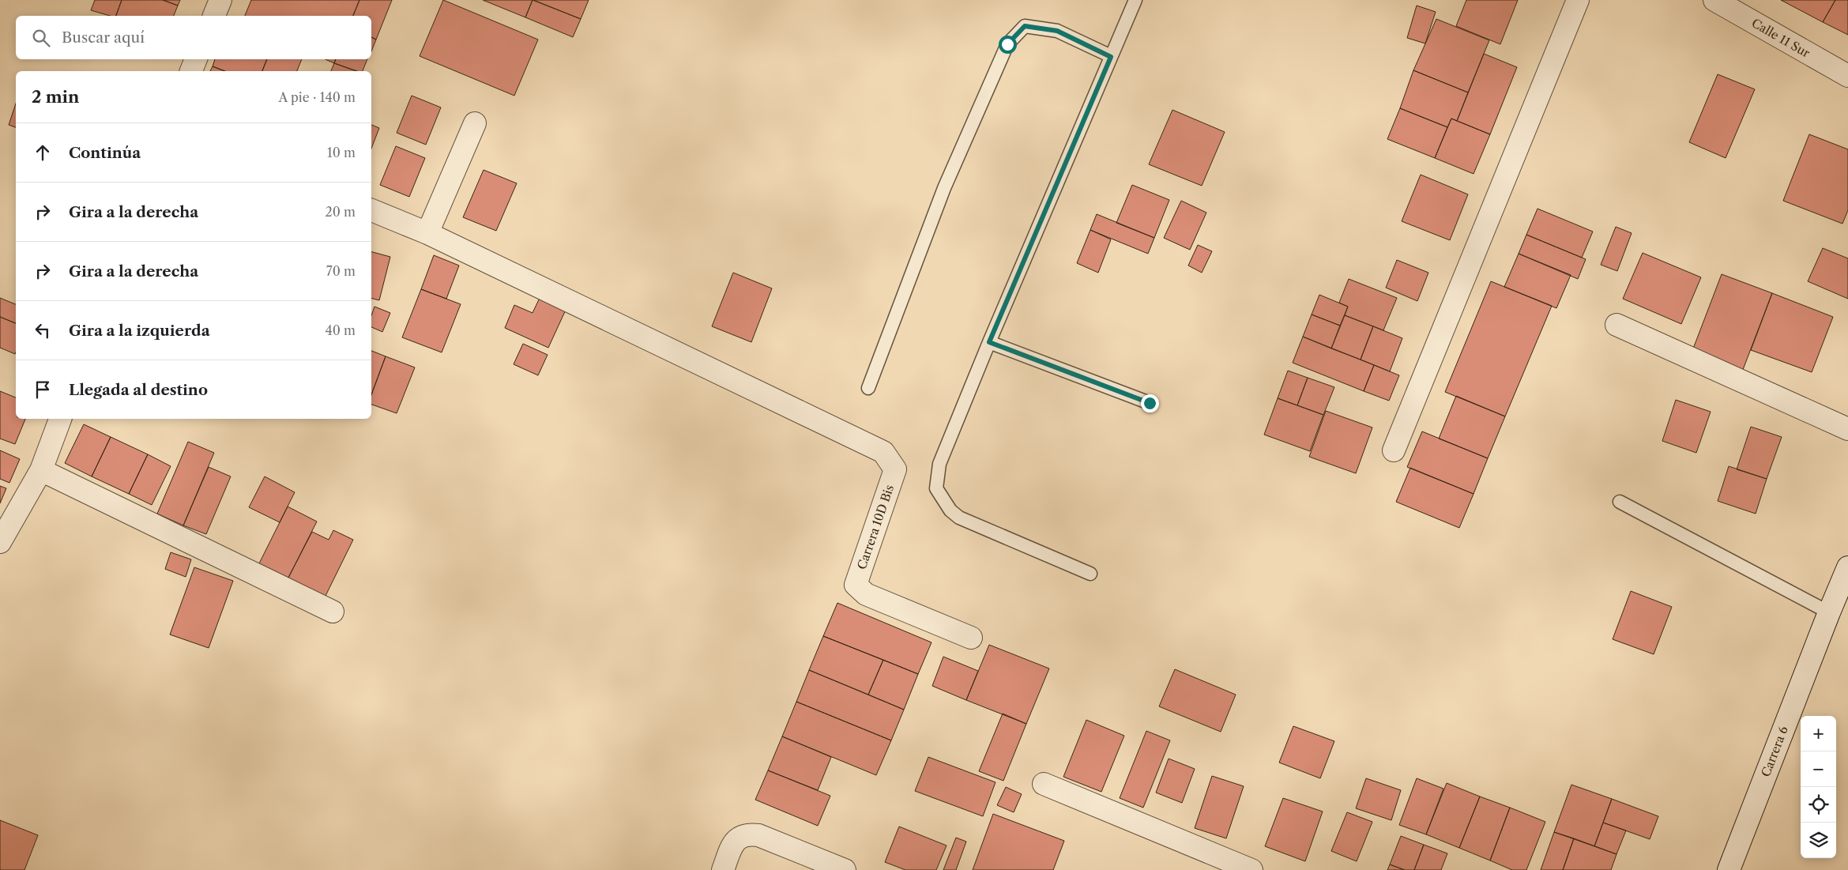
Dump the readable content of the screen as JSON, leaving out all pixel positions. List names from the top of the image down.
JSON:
{
  "streets": {
    "street": ["Calle 11 Sur", "Carrera 10D Bis", "Carrera 6"]
  },
  "page": {
    "search": "Buscar aquí",
    "heading": ["2 min", "A pie · 140 m"],
    "list": [
      ["Continúa", "10 m"],
      ["Gira a la derecha", "20 m"],
      ["Gira a la derecha", "70 m"],
      ["Gira a la izquierda", "40 m"],
      "Llegada al destino"
    ],
    "map_buttons": ["+", "−"]
  }
}
